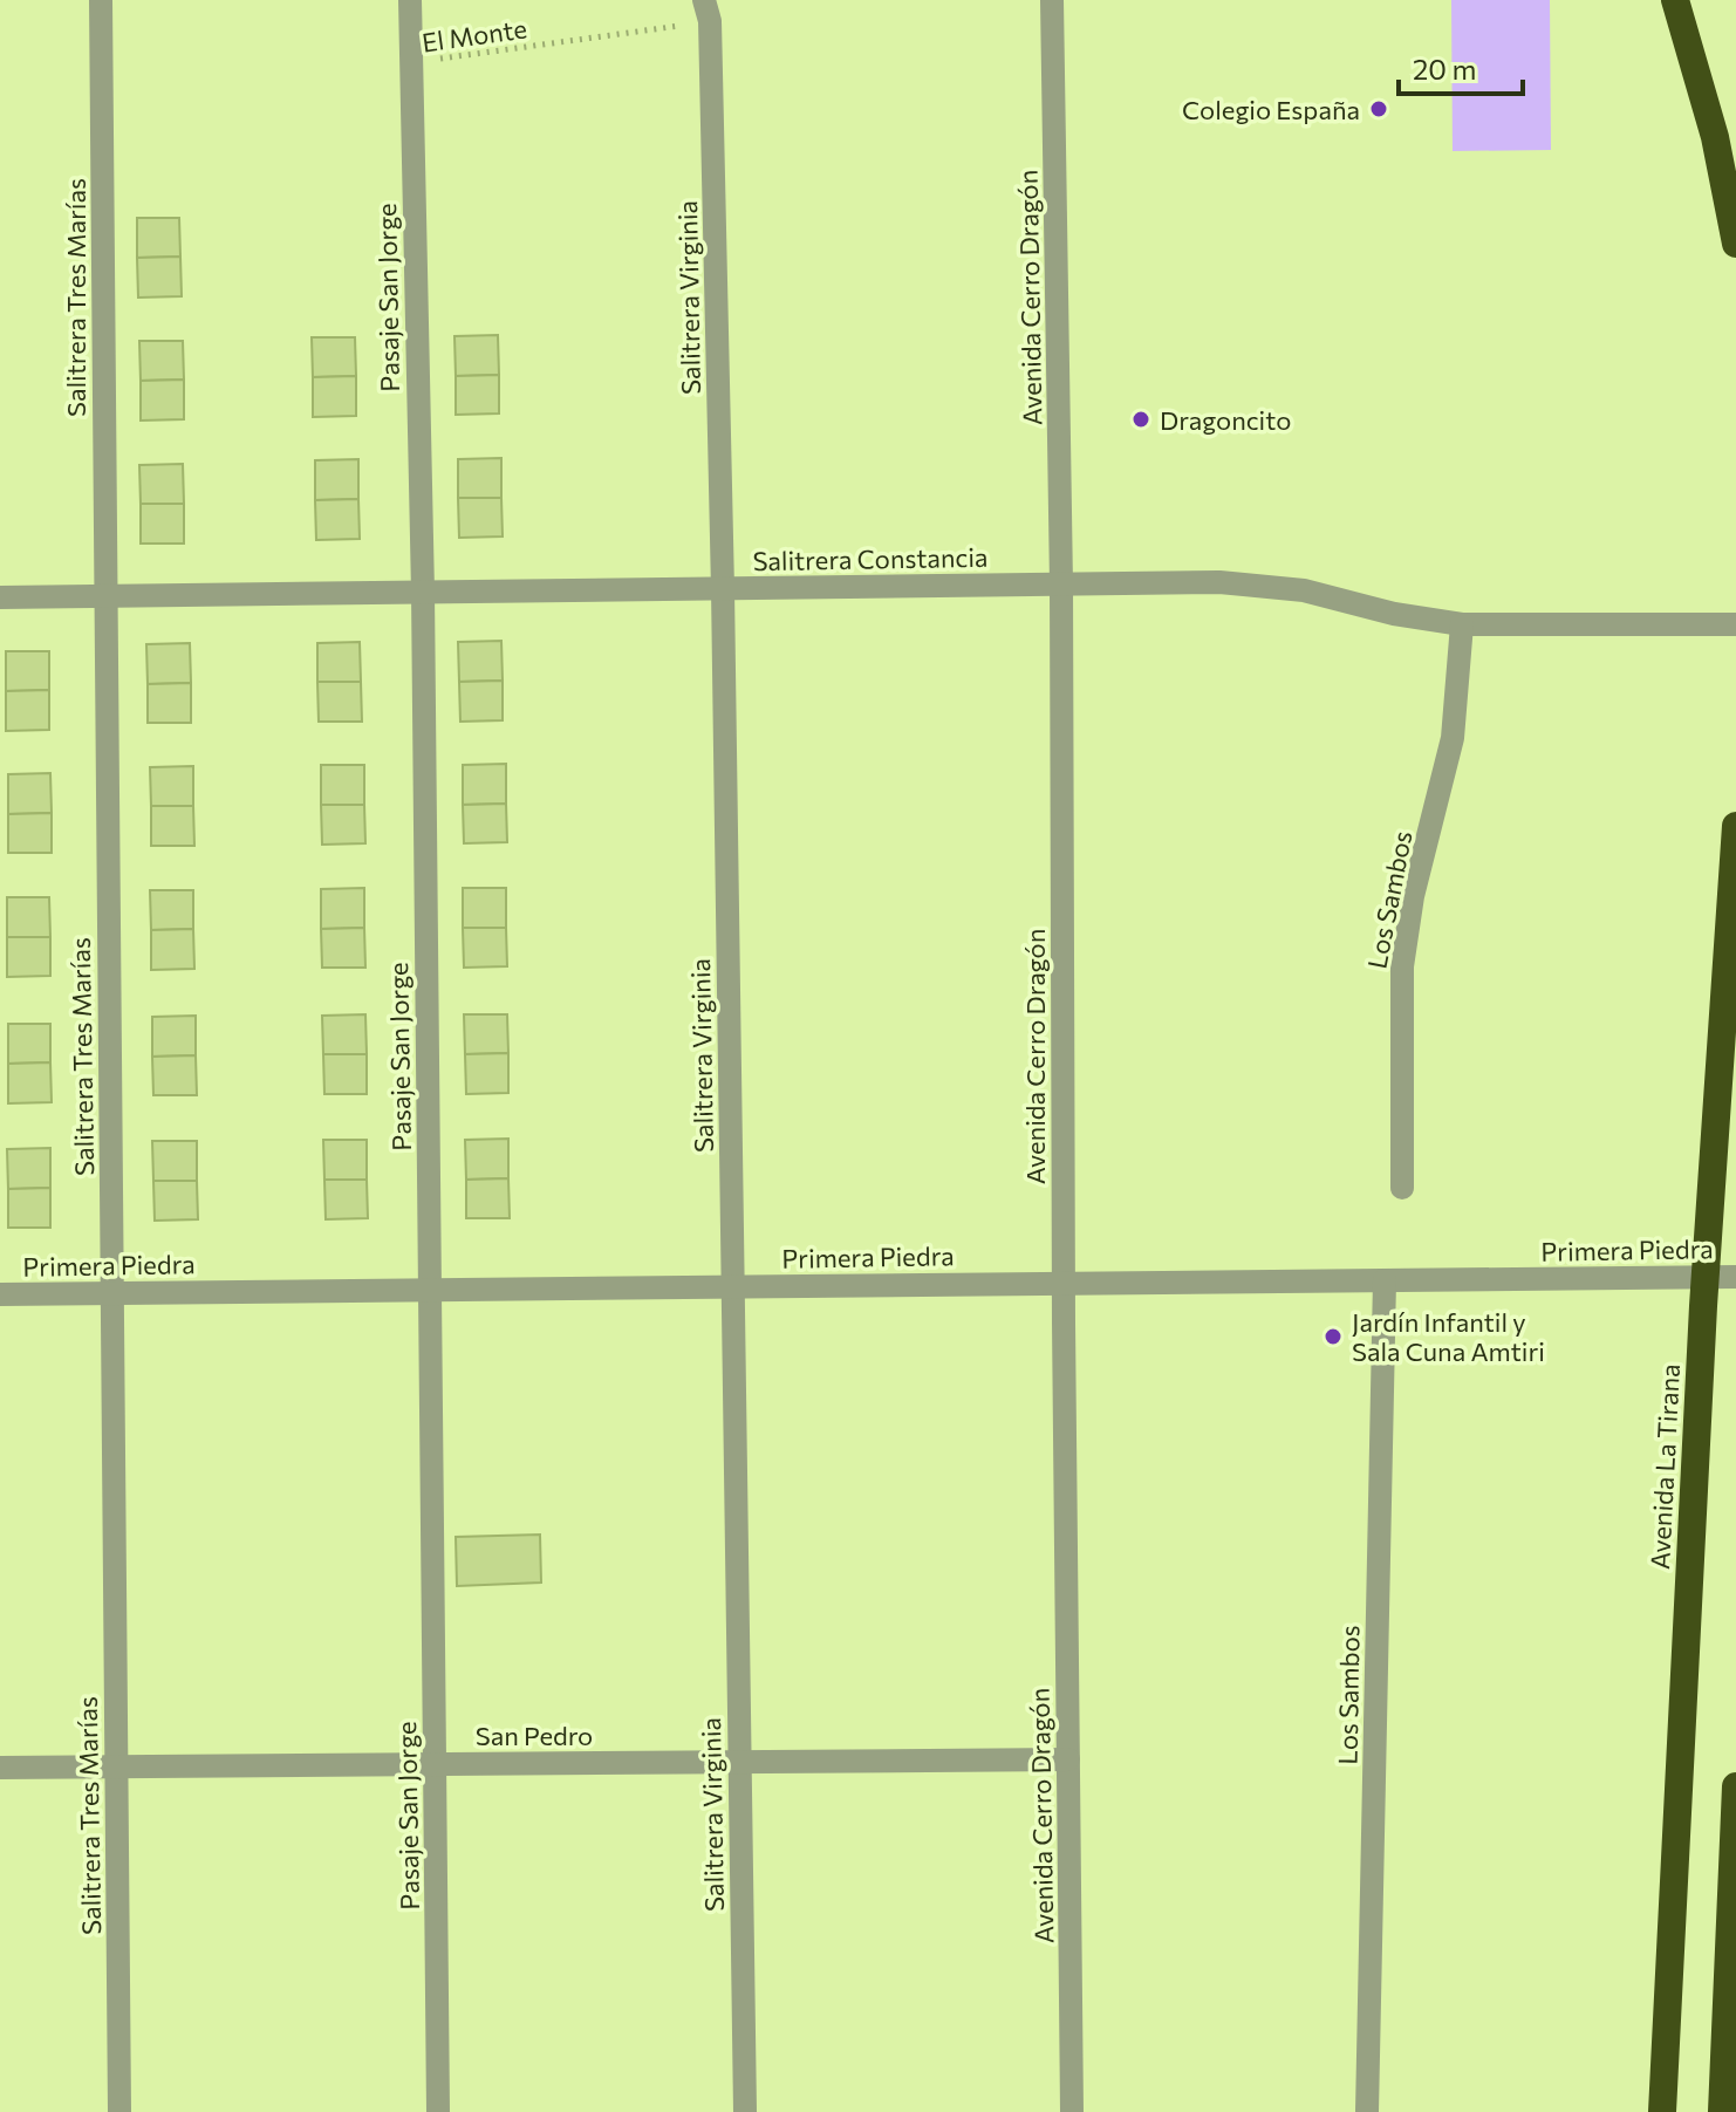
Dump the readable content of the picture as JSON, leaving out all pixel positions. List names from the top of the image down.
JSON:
{
  "streets": {
    "highway": ["Avenida La Tirana"],
    "street": [
      "Salitrera Tres Marías",
      "Pasaje San Jorge",
      "Salitrera Virginia",
      "Avenida Cerro Dragón",
      "Salitrera Constancia",
      "Los Sambos",
      "Primera Piedra",
      "San Pedro"
    ],
    "path": ["El Monte"]
  },
  "crossings": [
    ["El Monte", "Pasaje San Jorge"],
    ["El Monte", "Salitrera Virginia"],
    ["Salitrera Tres Marías", "Salitrera Constancia"],
    ["Salitrera Tres Marías", "Primera Piedra"],
    ["Salitrera Tres Marías", "San Pedro"],
    ["Pasaje San Jorge", "Salitrera Constancia"],
    ["Pasaje San Jorge", "Primera Piedra"],
    ["Pasaje San Jorge", "San Pedro"],
    ["Salitrera Virginia", "Salitrera Constancia"],
    ["Salitrera Virginia", "Primera Piedra"],
    ["Salitrera Virginia", "San Pedro"],
    ["Avenida Cerro Dragón", "Salitrera Constancia"],
    ["Avenida Cerro Dragón", "Primera Piedra"],
    ["Avenida Cerro Dragón", "San Pedro"],
    ["Salitrera Constancia", "Los Sambos"],
    ["Los Sambos", "Primera Piedra"],
    ["Primera Piedra", "Avenida La Tirana"]
  ],
  "places": ["Colegio España", "Dragoncito", "Jardín Infantil y Sala Cuna Amtiri"],
  "scale_bar": "20 m"
}
